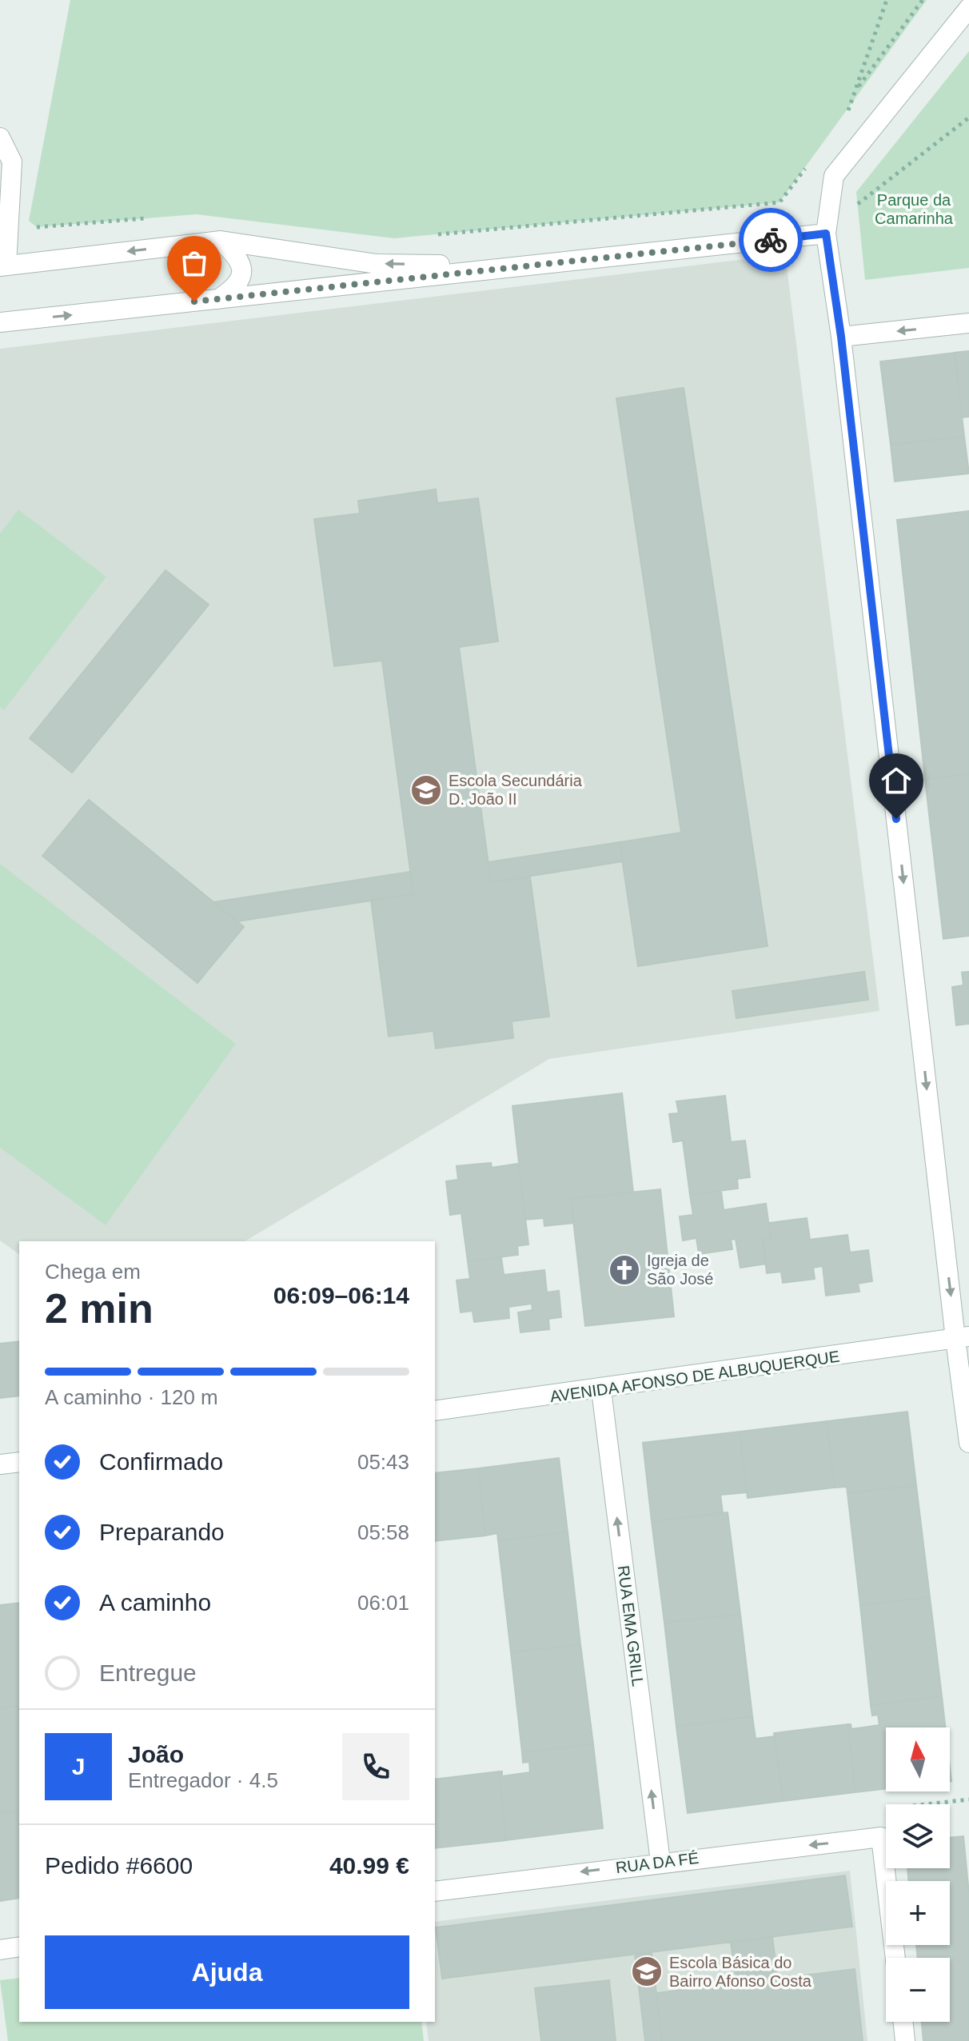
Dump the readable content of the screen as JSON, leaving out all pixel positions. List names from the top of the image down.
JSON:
{
  "streets": {
    "street": ["AVENIDA AFONSO DE ALBUQUERQUE", "RUA EMA GRILL", "RUA DA FÉ"]
  },
  "crossings": [
    ["AVENIDA AFONSO DE ALBUQUERQUE", "RUA EMA GRILL"],
    ["RUA EMA GRILL", "RUA DA FÉ"]
  ],
  "one_way": ["RUA EMA GRILL", "RUA DA FÉ"],
  "parks": ["Parque da Camarinha"],
  "places": {
    "school or university": ["Escola Secundária D. João II", "Escola Básica do Bairro Afonso Costa"],
    "church": ["Igreja de São José"]
  },
  "north": "top",
  "page": {
    "heading": ["2 min", "Chega em", "06:09–06:14"],
    "panel": [
      "João",
      "Entregador · 4.5",
      "Pedido #6600",
      "40.99 €"
    ],
    "bar": "A caminho · 120 m",
    "list": [
      ["Confirmado", "05:43"],
      ["Preparando", "05:58"],
      ["A caminho", "06:01"],
      "Entregue"
    ],
    "map_buttons": ["+", "−"],
    "round": "J",
    "buttons": "Ajuda"
  }
}
